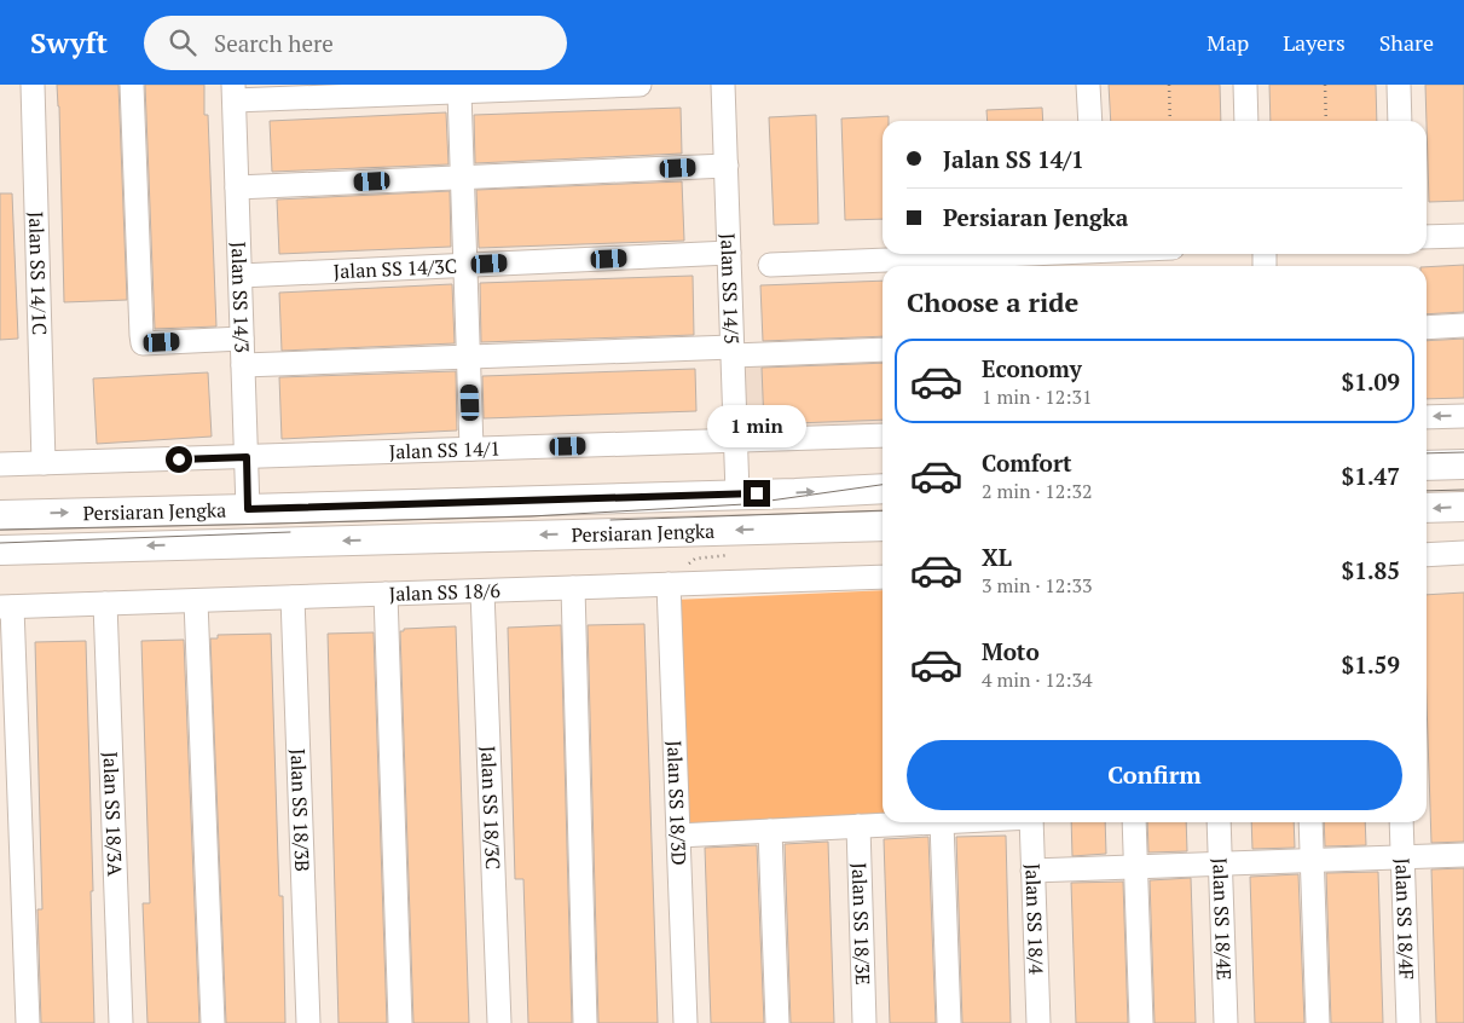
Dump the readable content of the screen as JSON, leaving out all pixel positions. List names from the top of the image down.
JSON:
{
  "streets": {
    "main road": ["Persiaran Jengka"],
    "street": [
      "Jalan SS 14/3C",
      "Jalan SS 14/1C",
      "Jalan SS 14/5",
      "Jalan SS 14/3",
      "Jalan SS 14/1",
      "Jalan SS 18/6",
      "Jalan SS 18/3D",
      "Jalan SS 18/3C",
      "Jalan SS 18/3B",
      "Jalan SS 18/3A",
      "Jalan SS 18/4E",
      "Jalan SS 18/4F",
      "Jalan SS 18/4",
      "Jalan SS 18/3E"
    ]
  },
  "crossings": [
    ["Jalan SS 14/3C", "Jalan SS 14/5"],
    ["Jalan SS 14/3C", "Jalan SS 14/3"],
    ["Jalan SS 14/1C", "Jalan SS 14/1"],
    ["Jalan SS 14/5", "Jalan SS 14/1"],
    ["Jalan SS 14/5", "Persiaran Jengka"],
    ["Jalan SS 14/3", "Jalan SS 14/1"],
    ["Jalan SS 14/3", "Persiaran Jengka"],
    ["Jalan SS 18/6", "Jalan SS 18/3D"],
    ["Jalan SS 18/6", "Jalan SS 18/3C"],
    ["Jalan SS 18/6", "Jalan SS 18/3B"],
    ["Jalan SS 18/6", "Jalan SS 18/3A"]
  ],
  "page": {
    "header": "Swyft",
    "search": "Search here",
    "nav": ["Map", "Layers", "Share"],
    "banner": ["Jalan SS 14/1", "Persiaran Jengka"],
    "heading": "Choose a ride",
    "list": [
      {
        "name": "Economy",
        "note": "1 min · 12:31",
        "value": "$1.09"
      },
      {
        "name": "Comfort",
        "note": "2 min · 12:32",
        "value": "$1.47"
      },
      {
        "name": "XL",
        "note": "3 min · 12:33",
        "value": "$1.85"
      },
      {
        "name": "Moto",
        "note": "4 min · 12:34",
        "value": "$1.59"
      }
    ],
    "bubble": "1 min",
    "buttons": "Confirm"
  }
}
